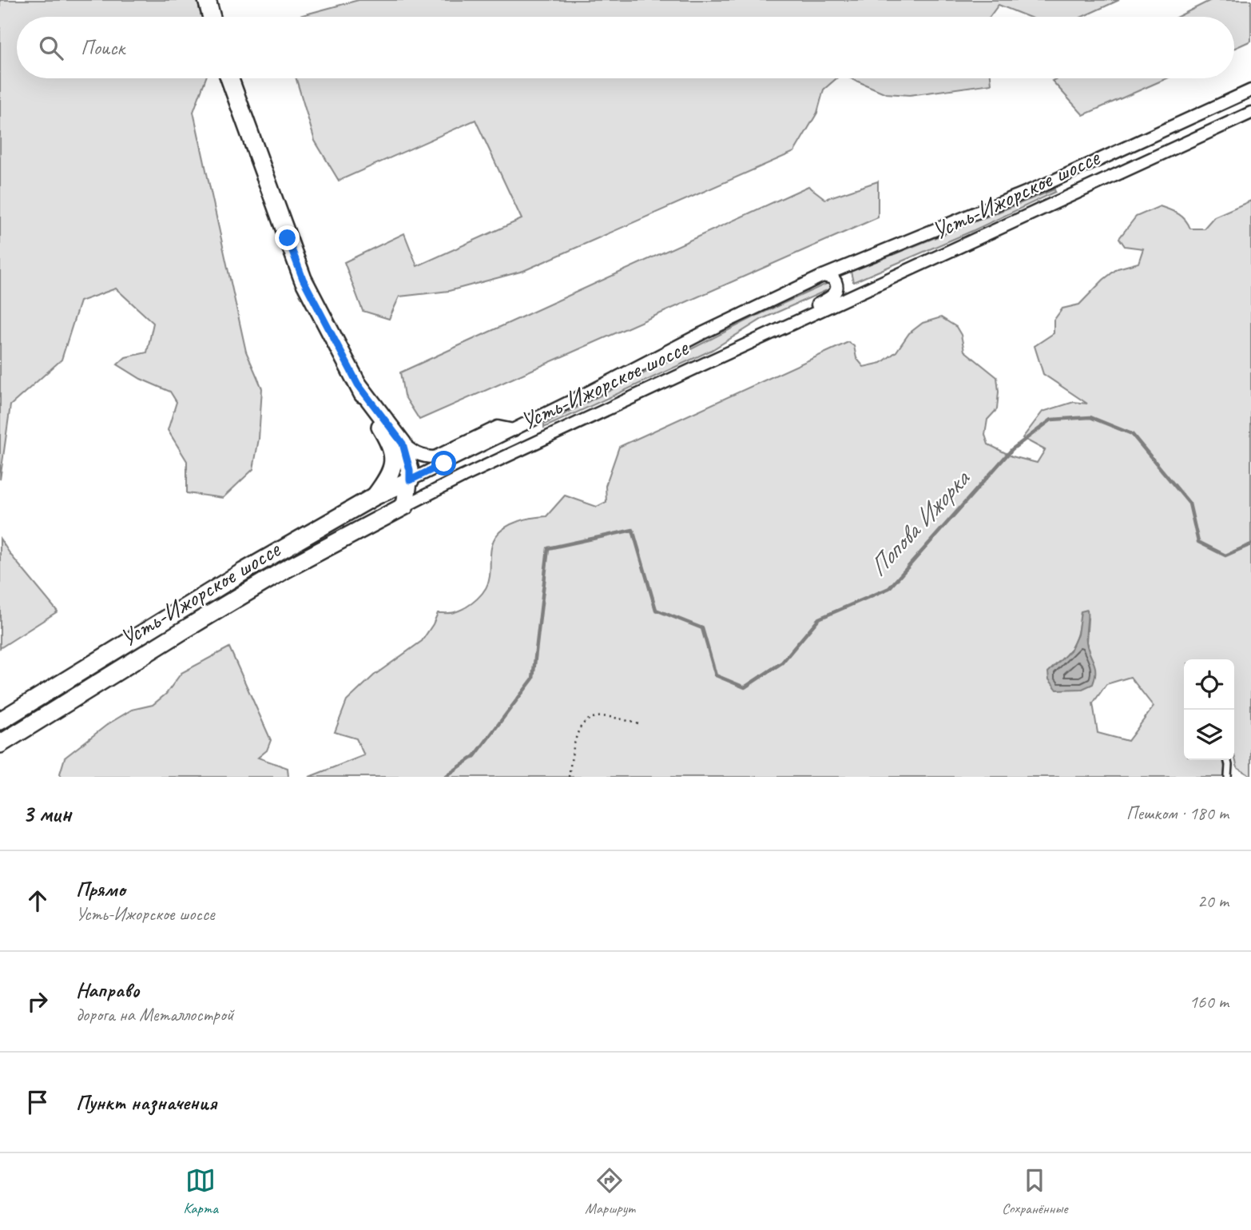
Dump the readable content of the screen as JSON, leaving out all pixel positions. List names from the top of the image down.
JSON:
{
  "streets": {
    "street": ["Усть-Ижорское шоссе"]
  },
  "water": ["Попова Ижорка"],
  "page": {
    "search": "Поиск",
    "heading": ["3 мин", "Пешком · 180 m"],
    "list": [
      ["Прямо", "Усть-Ижорское шоссе", "20 m"],
      ["Направо", "дорога на Металлострой", "160 m"],
      "Пункт назначения"
    ],
    "nav": ["Карта", "Маршрут", "Сохранённые"]
  }
}
